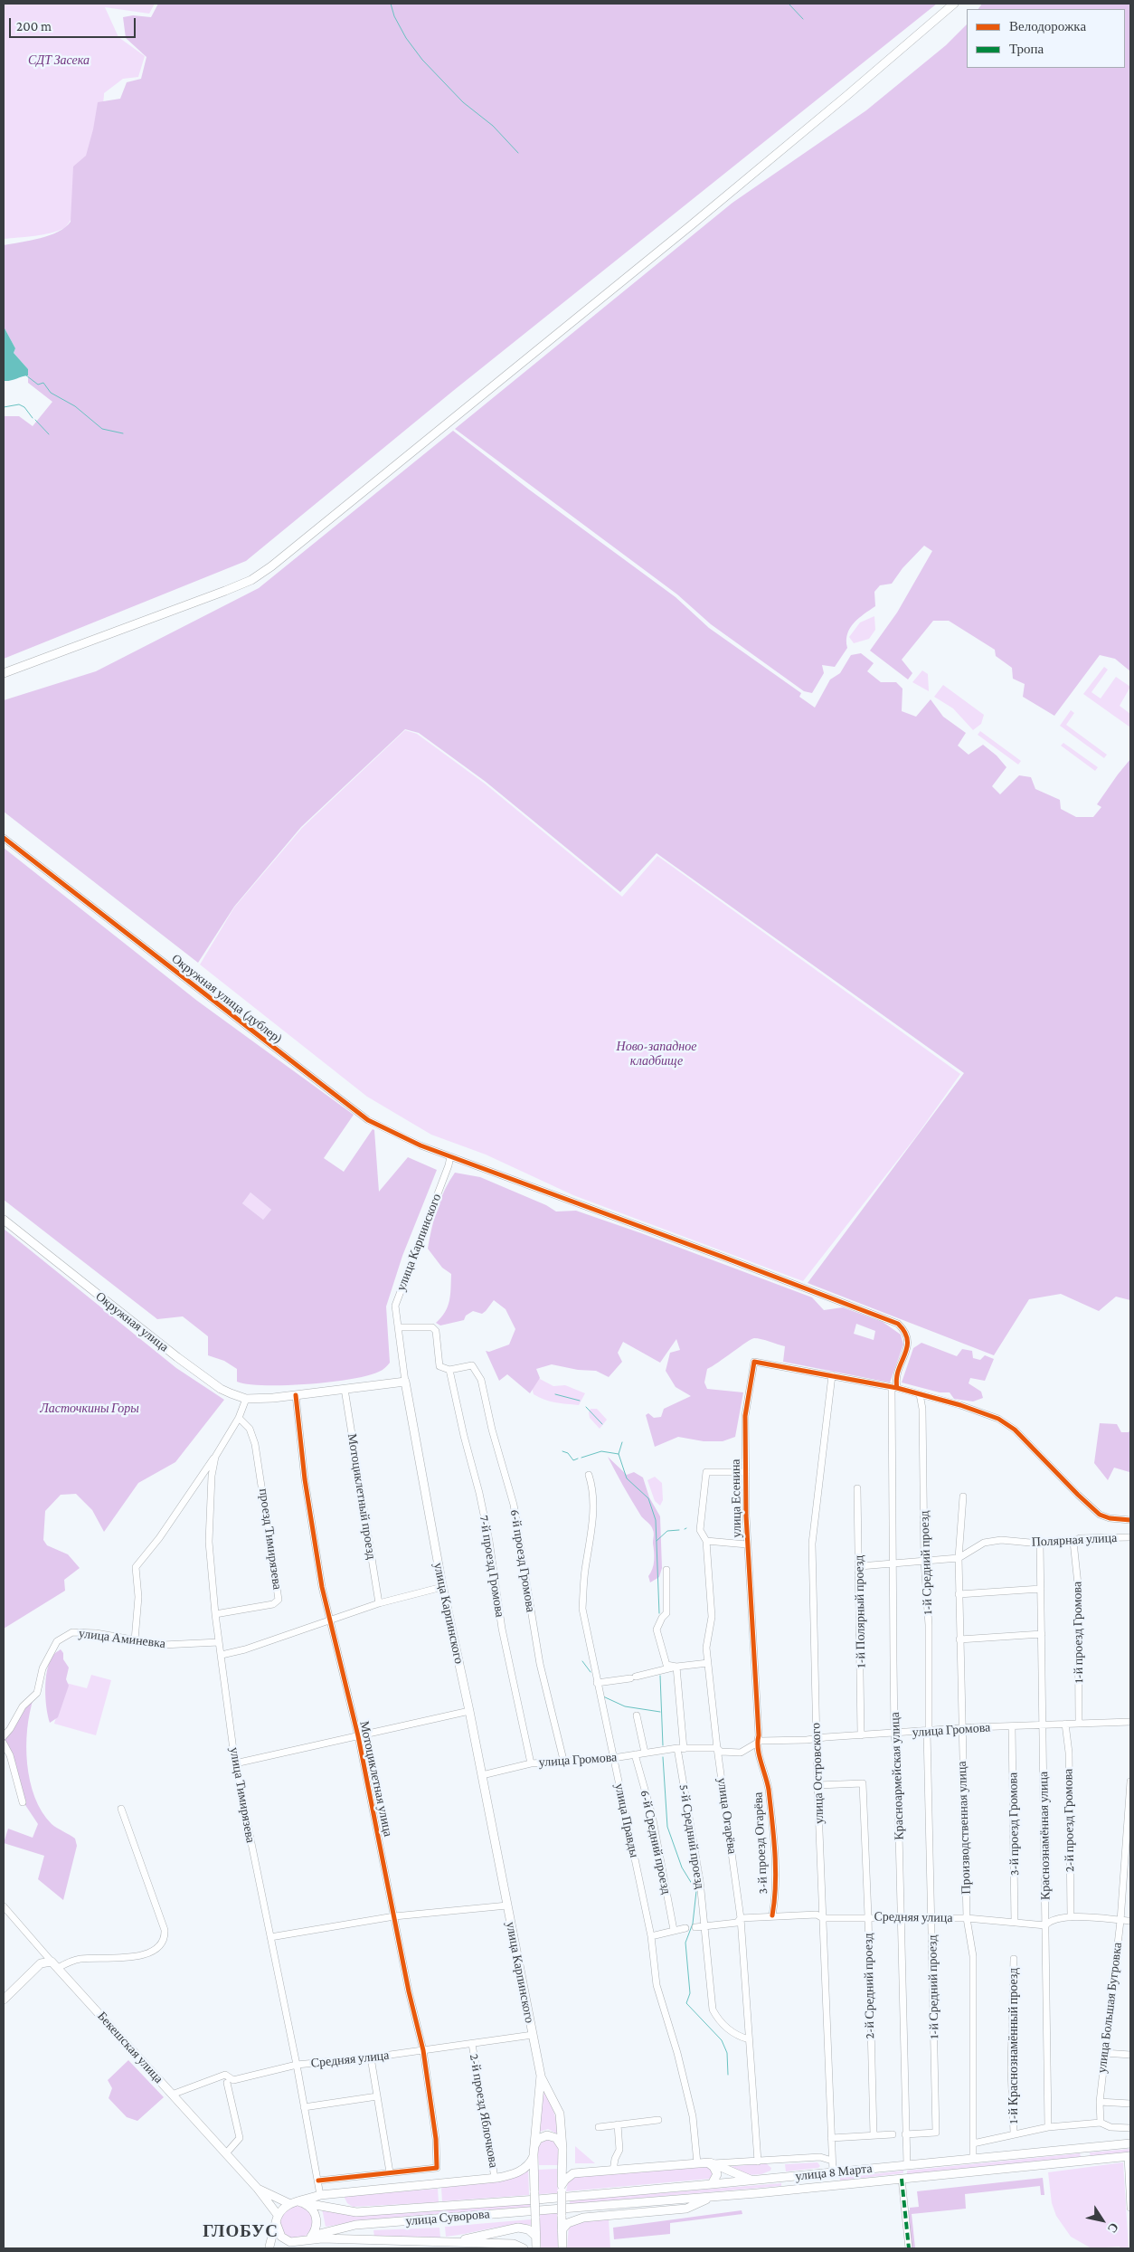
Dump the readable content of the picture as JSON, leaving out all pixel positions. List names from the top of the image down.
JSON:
{
  "streets": {
    "main road": [
      "улица Карпинского",
      "Окружная улица",
      "Бекешская улица",
      "улица 8 Марта",
      "улица Суворова"
    ],
    "street": [
      "Окружная улица (дублер)",
      "Мотоциклетный проезд",
      "улица Есенина",
      "проезд Тимирязева",
      "Полярная улица",
      "6-й проезд Громова",
      "1-й Средний проезд",
      "7-й проезд Громова",
      "1-й Полярный проезд",
      "1-й проезд Громова",
      "улица Аминевка",
      "улица Громова",
      "улица Островского",
      "Красноармейская улица",
      "Мотоциклетная улица",
      "улица Тимирязева",
      "улица Огарёва",
      "улица Правды",
      "2-й проезд Громова",
      "3-й проезд Громова",
      "Производственная улица",
      "Краснознамённая улица",
      "5-й Средний проезд",
      "6-й Средний проезд",
      "3-й проезд Огарёва",
      "Средняя улица",
      "2-й Средний проезд",
      "улица Большая Бугровка",
      "1-й Краснознамённый проезд",
      "2-й проезд Яблочкова"
    ]
  },
  "crossings": [
    ["Окружная улица (дублер)", "улица Карпинского"],
    ["Окружная улица (дублер)", "Красноармейская улица"],
    ["улица Карпинского", "Окружная улица"],
    ["улица Карпинского", "улица Громова"],
    ["улица Карпинского", "Средняя улица"],
    ["улица Карпинского", "улица 8 Марта"],
    ["улица Карпинского", "улица Суворова"],
    ["Окружная улица", "Мотоциклетный проезд"],
    ["Окружная улица", "Мотоциклетная улица"],
    ["Окружная улица", "улица Тимирязева"],
    ["улица Есенина", "улица Громова"],
    ["улица Есенина", "улица Островского"],
    ["улица Есенина", "улица Огарёва"],
    ["улица Есенина", "3-й проезд Огарёва"],
    ["проезд Тимирязева", "улица Тимирязева"],
    ["Полярная улица", "1-й Средний проезд"],
    ["Полярная улица", "1-й Полярный проезд"],
    ["Полярная улица", "1-й проезд Громова"],
    ["Полярная улица", "Красноармейская улица"],
    ["Полярная улица", "Производственная улица"],
    ["Полярная улица", "Краснознамённая улица"],
    ["6-й проезд Громова", "7-й проезд Громова"],
    ["6-й проезд Громова", "улица Громова"],
    ["1-й Средний проезд", "улица Громова"],
    ["1-й Средний проезд", "Красноармейская улица"],
    ["1-й Средний проезд", "Средняя улица"],
    ["7-й проезд Громова", "улица Громова"],
    ["1-й Полярный проезд", "улица Громова"],
    ["1-й проезд Громова", "улица Громова"],
    ["улица Аминевка", "улица Тимирязева"],
    ["улица Громова", "улица Островского"],
    ["улица Громова", "Красноармейская улица"],
    ["улица Громова", "улица Огарёва"],
    ["улица Громова", "улица Правды"],
    ["улица Громова", "2-й проезд Громова"],
    ["улица Громова", "3-й проезд Громова"],
    ["улица Громова", "Производственная улица"],
    ["улица Громова", "Краснознамённая улица"],
    ["улица Громова", "5-й Средний проезд"],
    ["улица Громова", "6-й Средний проезд"],
    ["улица Громова", "3-й проезд Огарёва"],
    ["улица Островского", "Средняя улица"],
    ["улица Островского", "2-й Средний проезд"],
    ["улица Островского", "улица 8 Марта"],
    ["Красноармейская улица", "Средняя улица"],
    ["Красноармейская улица", "улица 8 Марта"],
    ["Мотоциклетная улица", "Средняя улица"],
    ["улица Тимирязева", "Средняя улица"],
    ["улица Огарёва", "5-й Средний проезд"],
    ["улица Огарёва", "Средняя улица"],
    ["2-й проезд Громова", "Средняя улица"],
    ["3-й проезд Громова", "Средняя улица"],
    ["Производственная улица", "Средняя улица"],
    ["Производственная улица", "улица 8 Марта"],
    ["Краснознамённая улица", "Средняя улица"],
    ["5-й Средний проезд", "Средняя улица"],
    ["3-й проезд Огарёва", "Средняя улица"],
    ["Средняя улица", "2-й Средний проезд"],
    ["Средняя улица", "улица Большая Бугровка"],
    ["Средняя улица", "Бекешская улица"],
    ["Средняя улица", "2-й проезд Яблочкова"],
    ["Бекешская улица", "улица Суворова"],
    ["улица 8 Марта", "улица Суворова"]
  ],
  "districts": ["ГЛОБУС"],
  "parks": ["СДТ Засека", "Ново-западное кладбище", "Ласточкины Горы"],
  "legend": ["Велодорожка", "Тропа"],
  "scale_bar": "200 m",
  "north": "bottom right"
}
